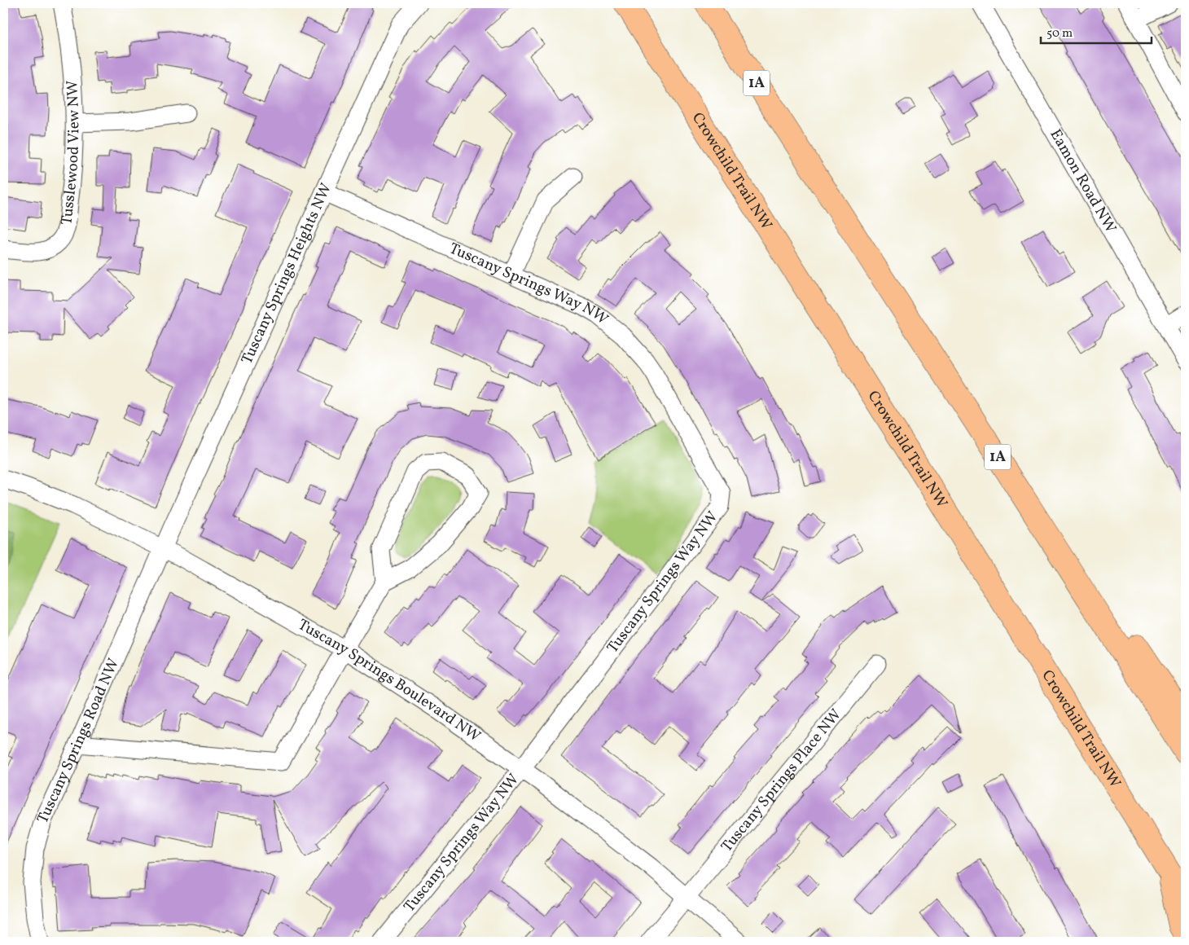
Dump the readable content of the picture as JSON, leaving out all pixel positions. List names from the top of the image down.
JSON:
{
  "streets": {
    "highway": ["1A", "Crowchild Trail NW"],
    "street": [
      "Tusslewood View NW",
      "Eamon Road NW",
      "Tuscany Springs Heights NW",
      "Tuscany Springs Way NW",
      "Tuscany Springs Boulevard NW",
      "Tuscany Springs Road NW",
      "Tuscany Springs Place NW"
    ]
  },
  "crossings": [
    ["Tuscany Springs Heights NW", "Tuscany Springs Way NW"],
    ["Tuscany Springs Heights NW", "Tuscany Springs Boulevard NW"],
    ["Tuscany Springs Heights NW", "Tuscany Springs Road NW"],
    ["Tuscany Springs Way NW", "Tuscany Springs Boulevard NW"],
    ["Tuscany Springs Boulevard NW", "Tuscany Springs Road NW"],
    ["Tuscany Springs Boulevard NW", "Tuscany Springs Place NW"]
  ],
  "scale_bar": "50 m"
}
